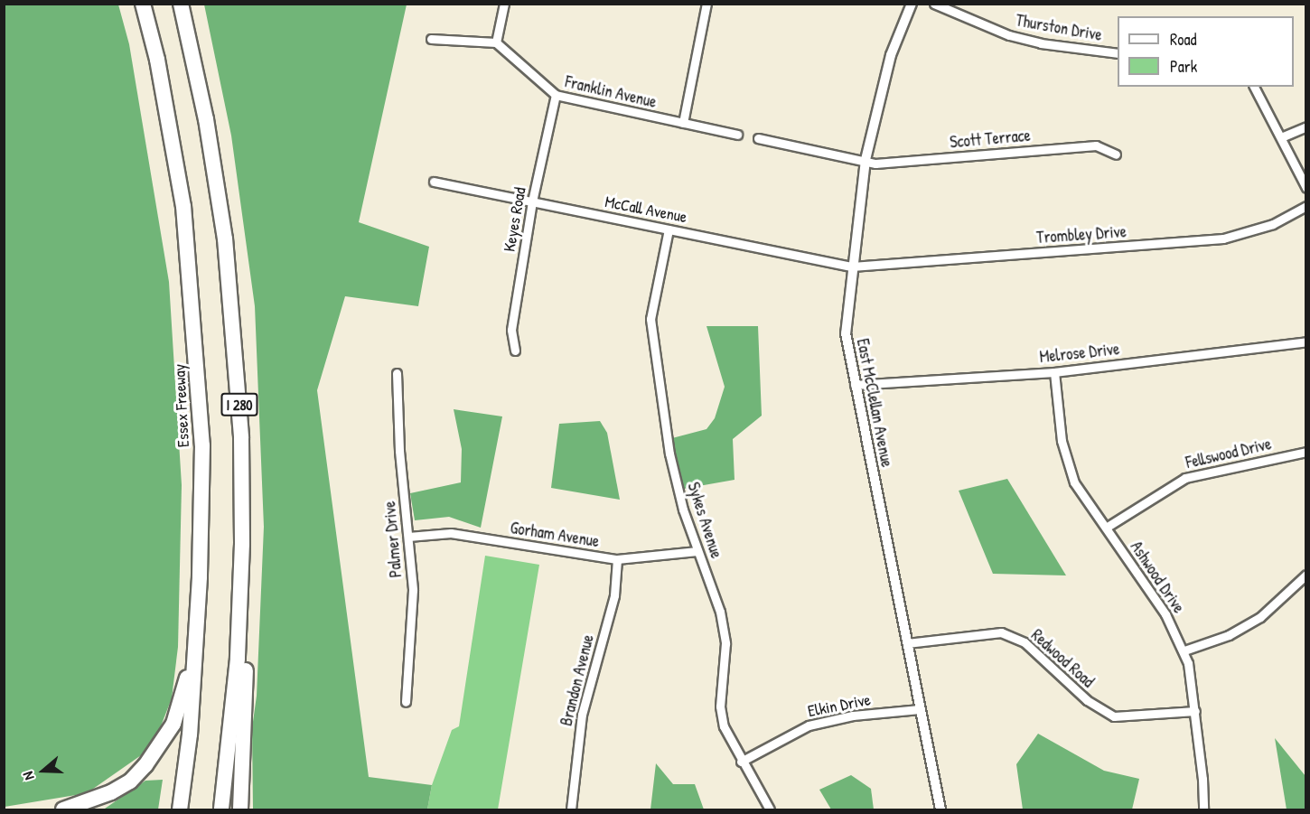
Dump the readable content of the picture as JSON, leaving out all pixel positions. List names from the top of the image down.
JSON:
{
  "streets": {
    "highway": ["I 280", "Essex Freeway"],
    "street": [
      "Thurston Drive",
      "Franklin Avenue",
      "Scott Terrace",
      "McCall Avenue",
      "Keyes Road",
      "Trombley Drive",
      "Melrose Drive",
      "East McClellan Avenue",
      "Fellswood Drive",
      "Sykes Avenue",
      "Gorham Avenue",
      "Palmer Drive",
      "Ashwood Drive",
      "Redwood Road",
      "Brandon Avenue",
      "Elkin Drive"
    ]
  },
  "crossings": [
    ["Franklin Avenue", "Keyes Road"],
    ["Scott Terrace", "East McClellan Avenue"],
    ["McCall Avenue", "Keyes Road"],
    ["McCall Avenue", "Trombley Drive"],
    ["McCall Avenue", "East McClellan Avenue"],
    ["McCall Avenue", "Sykes Avenue"],
    ["Trombley Drive", "East McClellan Avenue"],
    ["Melrose Drive", "East McClellan Avenue"],
    ["Melrose Drive", "Ashwood Drive"],
    ["East McClellan Avenue", "Redwood Road"],
    ["East McClellan Avenue", "Elkin Drive"],
    ["Fellswood Drive", "Ashwood Drive"],
    ["Sykes Avenue", "Gorham Avenue"],
    ["Sykes Avenue", "Elkin Drive"],
    ["Gorham Avenue", "Palmer Drive"],
    ["Gorham Avenue", "Brandon Avenue"],
    ["Ashwood Drive", "Redwood Road"]
  ],
  "legend": ["Road", "Park"],
  "north": "left"
}
